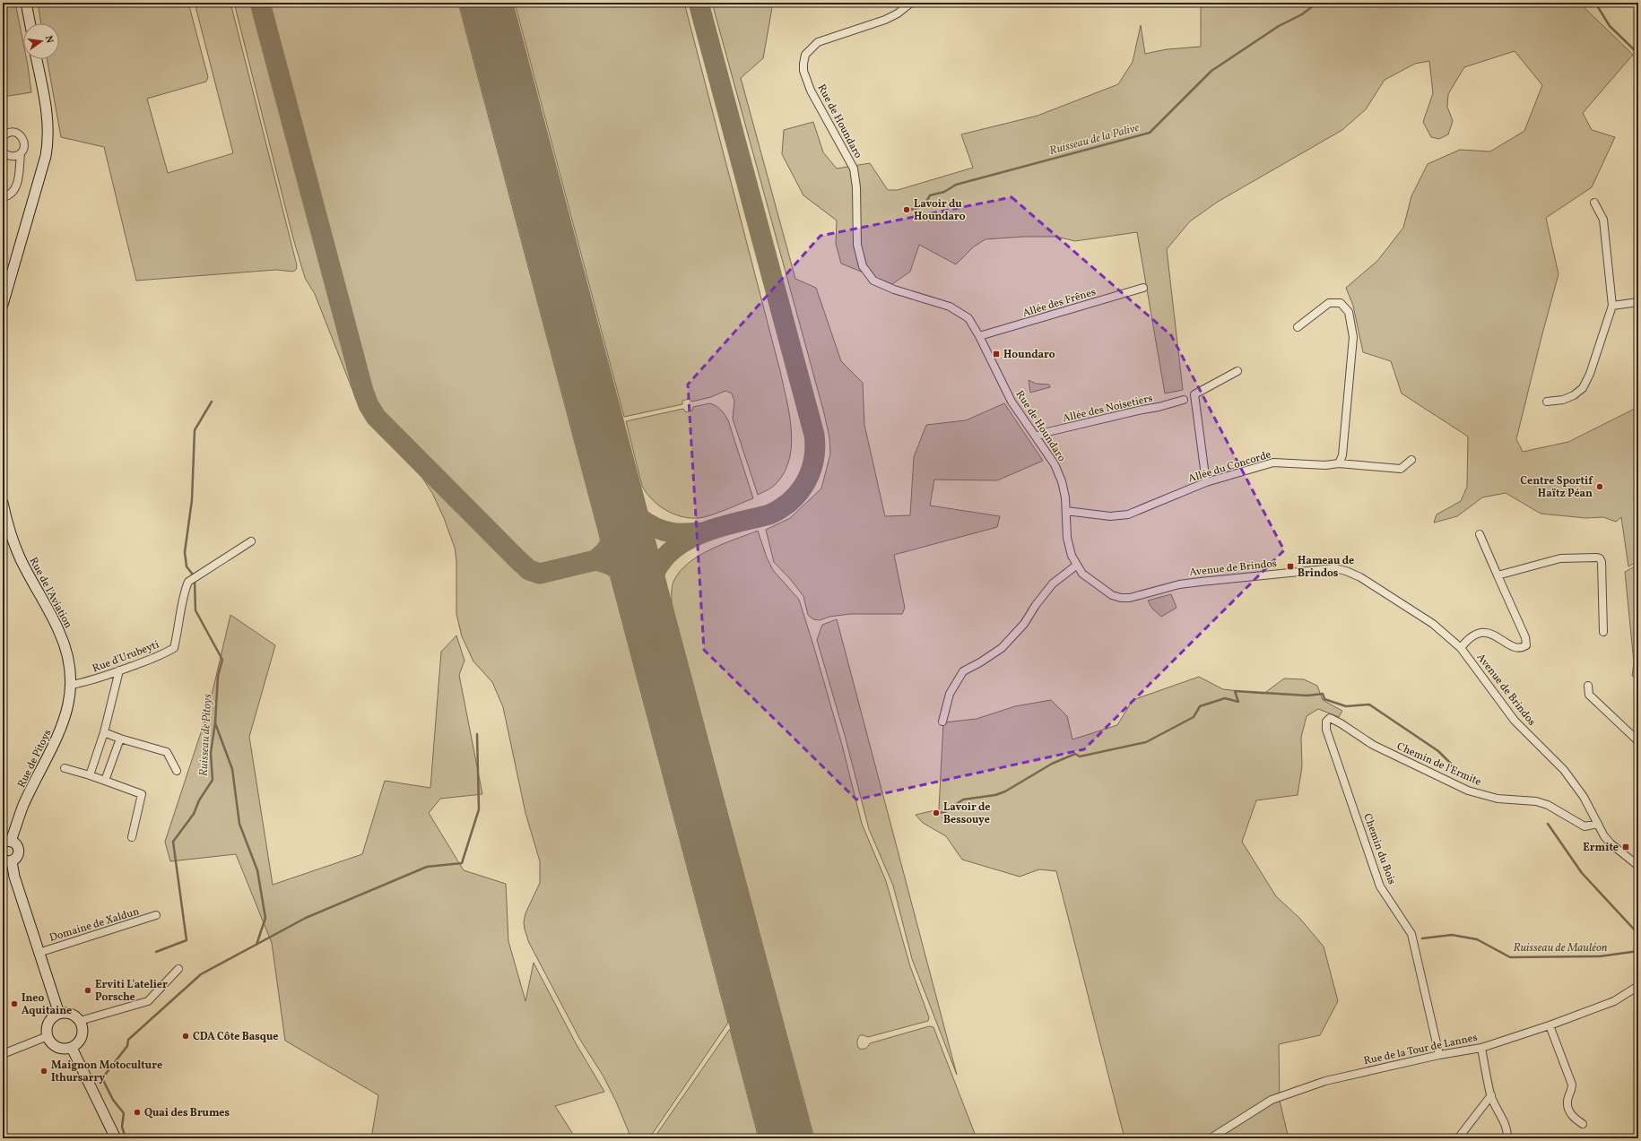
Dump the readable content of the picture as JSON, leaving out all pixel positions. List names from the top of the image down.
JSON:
{
  "streets": {
    "street": [
      "Rue de Houndaro",
      "Allée des Frênes",
      "Allée des Noisetiers",
      "Allée du Concorde",
      "Avenue de Brindos",
      "Rue de l'Aviation",
      "Rue d'Urubeyti",
      "Rue de Pitoys",
      "Chemin de l'Ermite",
      "Chemin du Bois",
      "Domaine de Xaldun",
      "Rue de la Tour de Lannes"
    ]
  },
  "crossings": [
    ["Rue de Houndaro", "Allée des Frênes"],
    ["Rue de Houndaro", "Allée des Noisetiers"],
    ["Rue de Houndaro", "Allée du Concorde"],
    ["Rue de Houndaro", "Avenue de Brindos"],
    ["Avenue de Brindos", "Chemin de l'Ermite"],
    ["Rue de l'Aviation", "Rue d'Urubeyti"],
    ["Rue de l'Aviation", "Rue de Pitoys"],
    ["Rue d'Urubeyti", "Rue de Pitoys"],
    ["Chemin de l'Ermite", "Chemin du Bois"],
    ["Chemin du Bois", "Rue de la Tour de Lannes"]
  ],
  "water": ["Ruisseau de la Palive", "Ruisseau de Pitoys", "Ruisseau de Mauléon"],
  "places": {
    "other": [
      "Lavoir du Houndaro",
      "Centre Sportif Haïtz Péan",
      "Lavoir de Bessouye",
      "Erviti L'atelier Porsche",
      "Ineo Aquitaine",
      "CDA Côte Basque",
      "Maignon Motoculture Ithursarry",
      "Quai des Brumes"
    ],
    "transit": ["Houndaro", "Hameau de Brindos", "Ermite"]
  },
  "north": "right"
}
